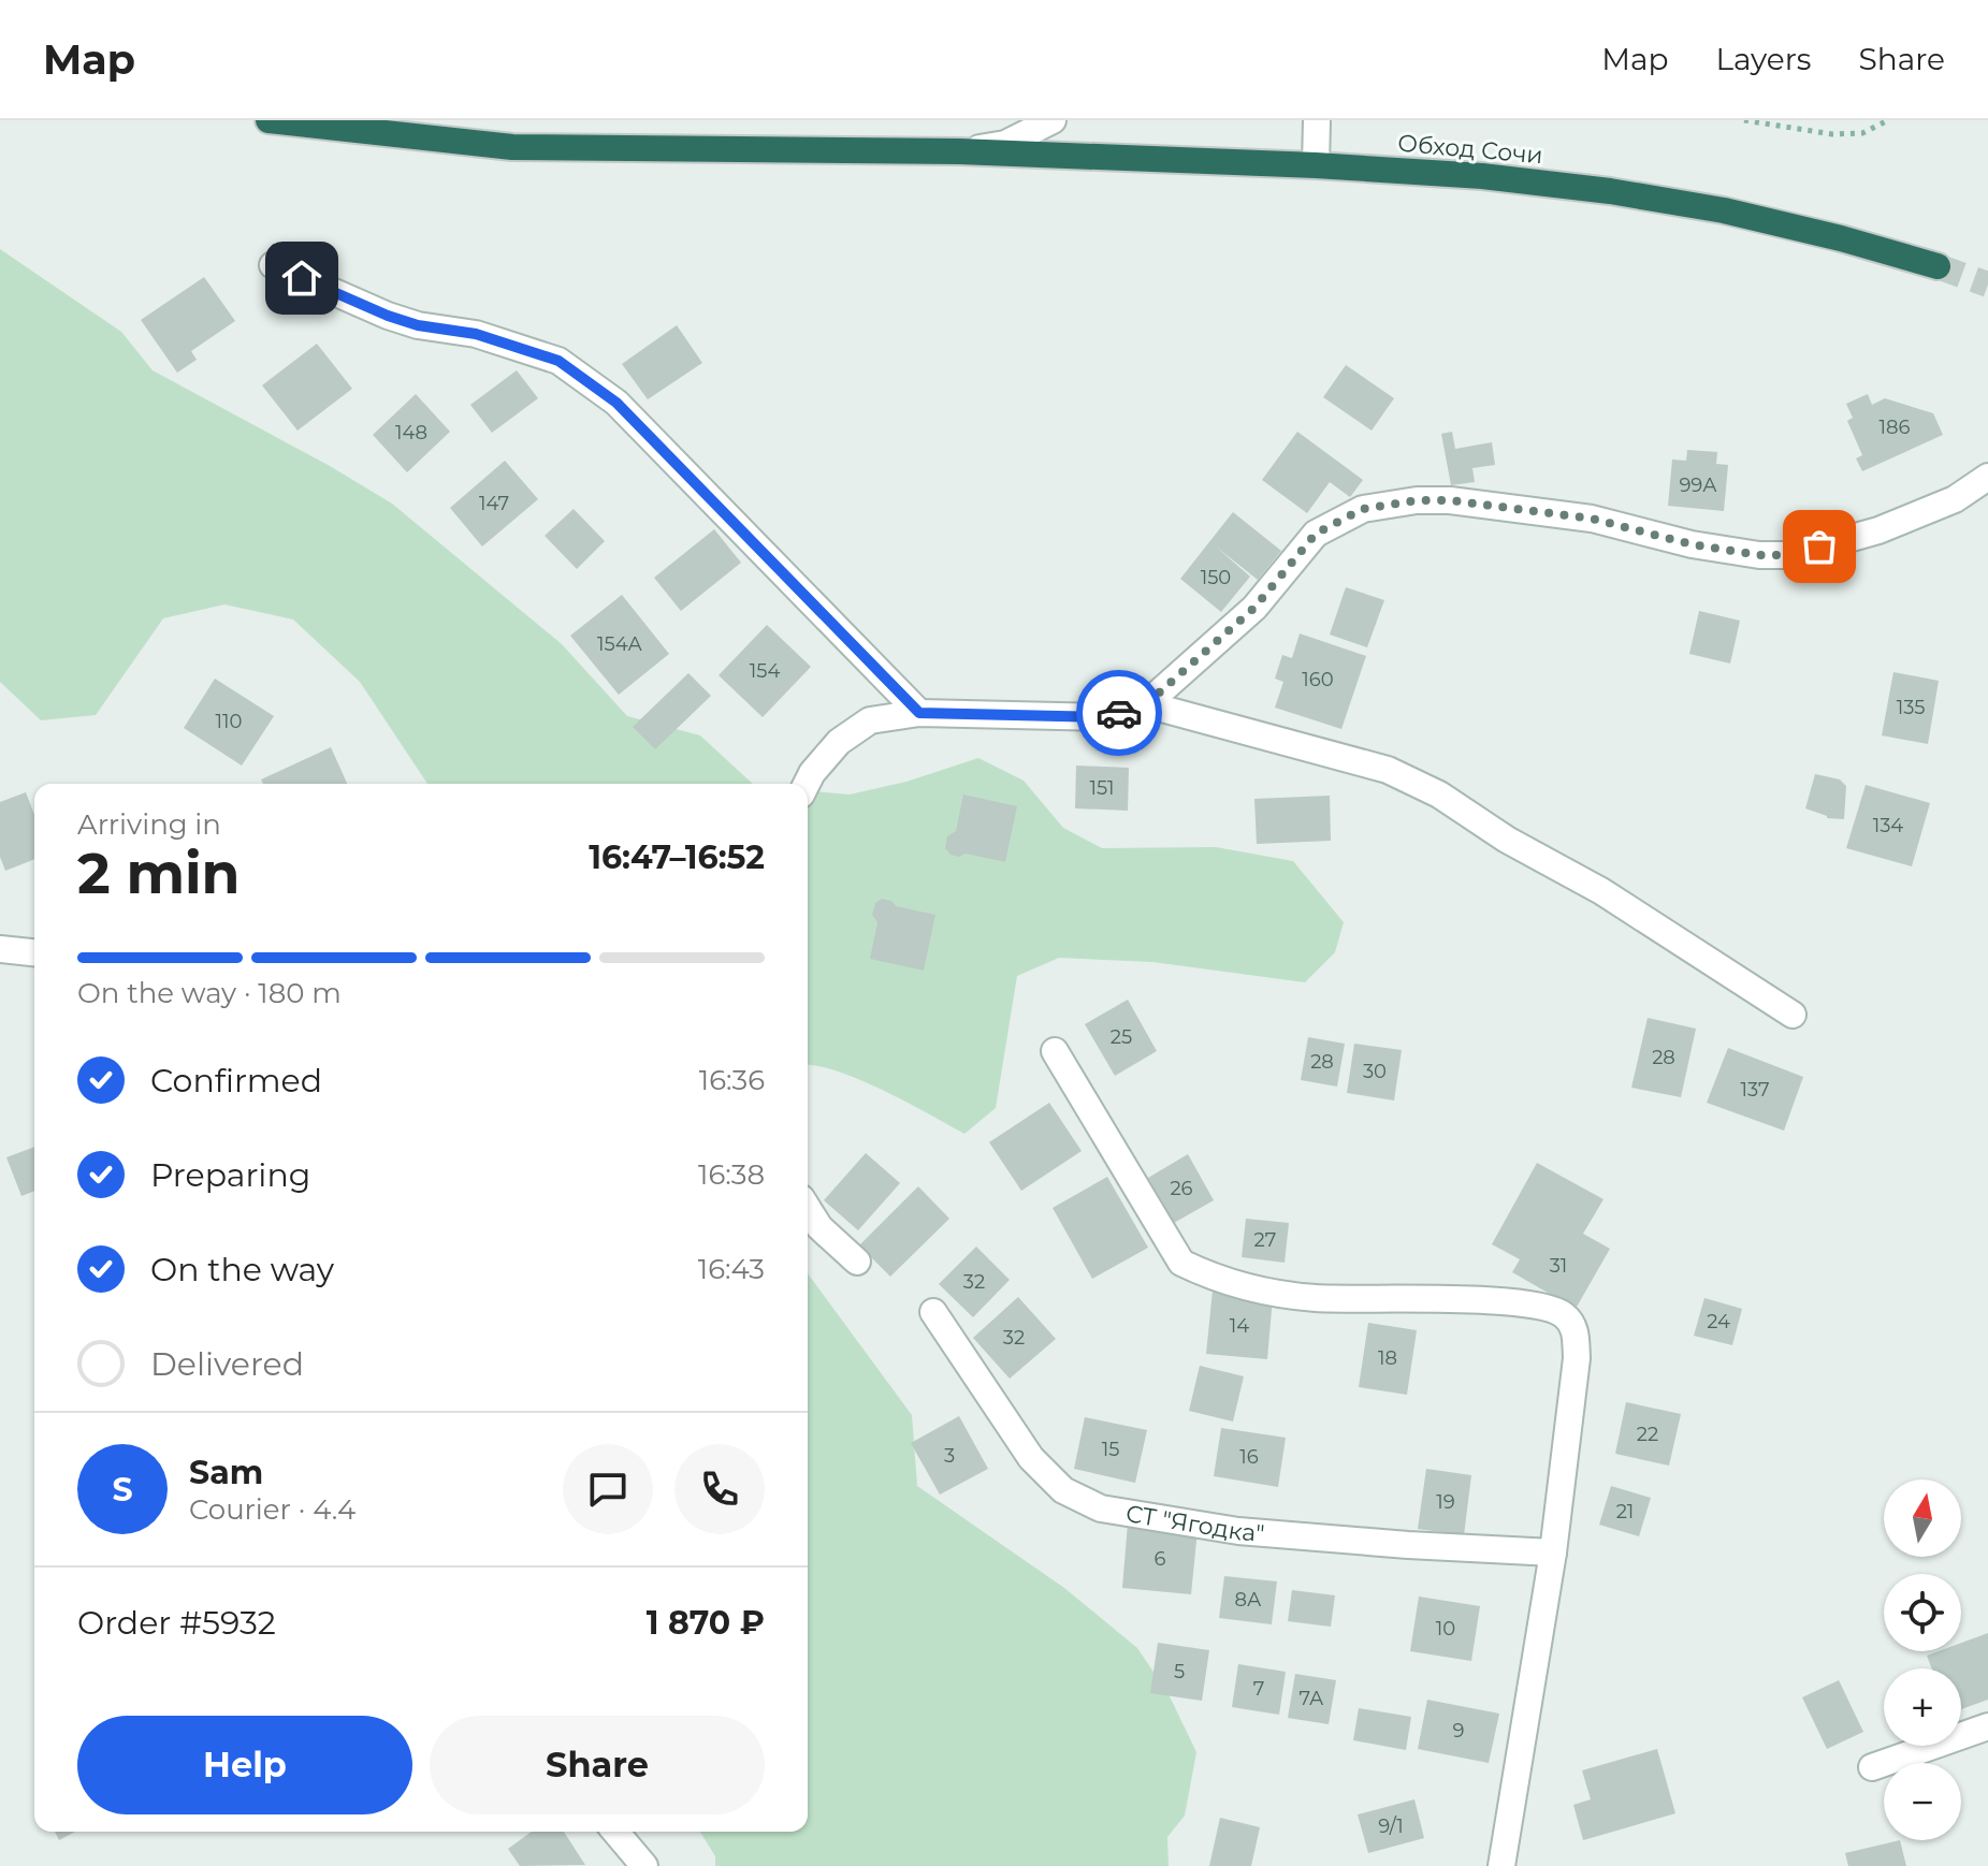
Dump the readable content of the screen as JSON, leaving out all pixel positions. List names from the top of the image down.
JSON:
{
  "streets": {
    "highway": ["Обход Сочи"],
    "street": ["СТ \"Ягодка\""]
  },
  "house_numbers": [
    "186",
    "148",
    "99А",
    "147",
    "150",
    "154А",
    "154",
    "160",
    "135",
    "110",
    "151",
    "134",
    "25",
    "28",
    "28",
    "30",
    "137",
    "26",
    "27",
    "31",
    "32",
    "24",
    "14",
    "32",
    "18",
    "22",
    "15",
    "3",
    "16",
    "19",
    "21",
    "6",
    "8А",
    "10",
    "5",
    "7",
    "7А",
    "9",
    "9/1"
  ],
  "north": "top",
  "page": {
    "header": "Map",
    "nav": ["Map", "Layers", "Share"],
    "heading": ["2 min", "Arriving in", "16:47–16:52"],
    "panel": [
      "Sam",
      "Courier · 4.4",
      "Order #5932",
      "1 870 ₽"
    ],
    "bar": "On the way · 180 m",
    "list": [
      ["Confirmed", "16:36"],
      ["Preparing", "16:38"],
      ["On the way", "16:43"],
      "Delivered"
    ],
    "round": "S",
    "map_buttons": ["+", "−"],
    "buttons": ["Help", "Share"]
  }
}
